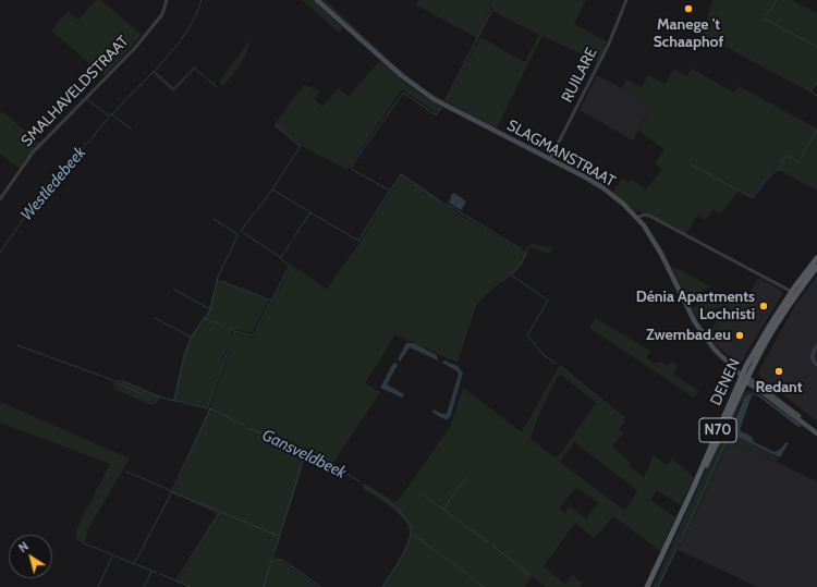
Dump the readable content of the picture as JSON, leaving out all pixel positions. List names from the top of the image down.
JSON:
{
  "streets": {
    "main road": ["SLAGMANSTRAAT", "DENEN", "N70"],
    "street": ["RUILARE", "SMALHAVELDSTRAAT"]
  },
  "crossings": [
    ["RUILARE", "SLAGMANSTRAAT"],
    ["SLAGMANSTRAAT", "DENEN"],
    ["SLAGMANSTRAAT", "N70"],
    ["DENEN", "N70"]
  ],
  "water": ["Westledebeek", "Gansveldbeek"],
  "places": [
    "Manege 't Schaaphof",
    "Dénia Apartments Lochristi",
    "Zwembad.eu",
    "Redant"
  ],
  "north": "top left"
}
